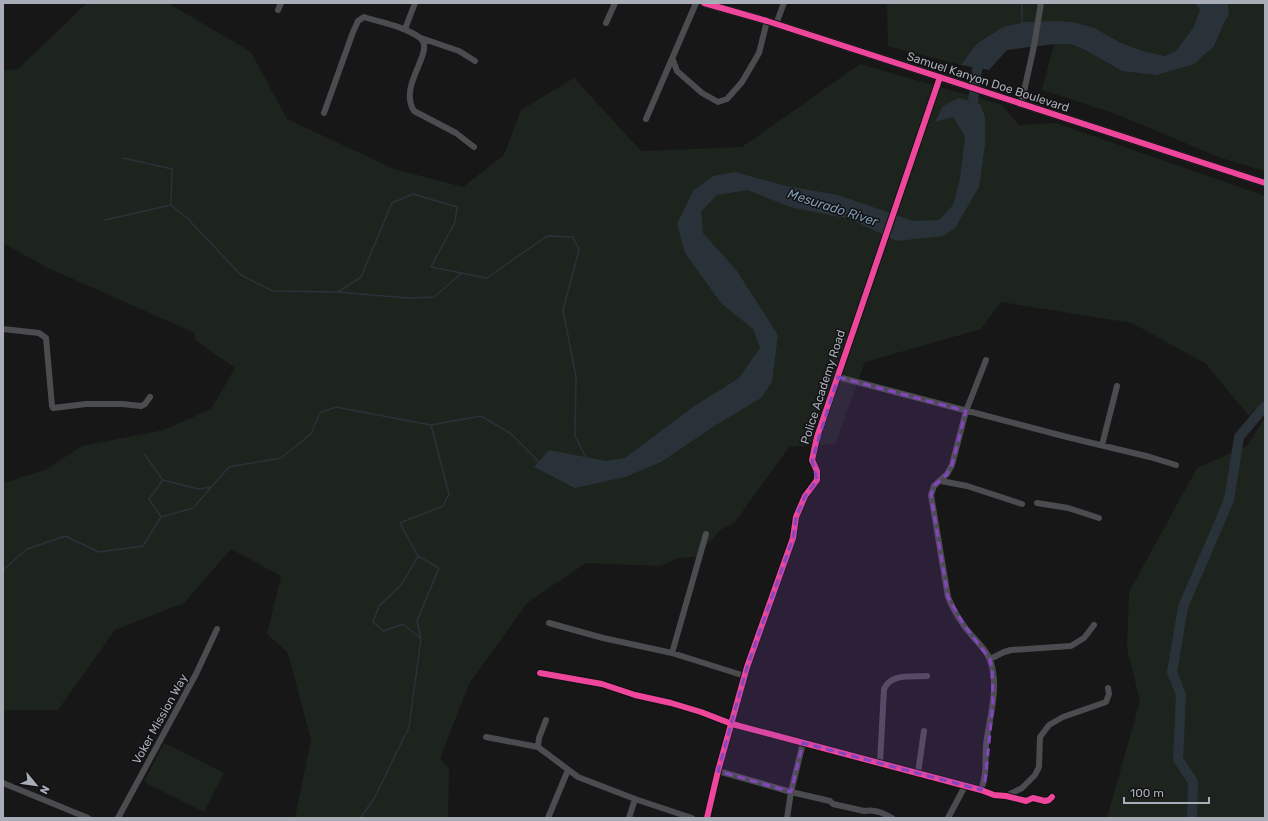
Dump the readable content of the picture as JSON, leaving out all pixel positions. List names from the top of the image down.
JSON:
{
  "streets": {
    "street": ["Samuel Kanyon Doe Boulevard", "Police Academy Road", "Voker Mission Way"]
  },
  "crossings": [
    ["Samuel Kanyon Doe Boulevard", "Police Academy Road"]
  ],
  "water": ["Mesurado River"],
  "scale_bar": "100 m",
  "north": "bottom right"
}
